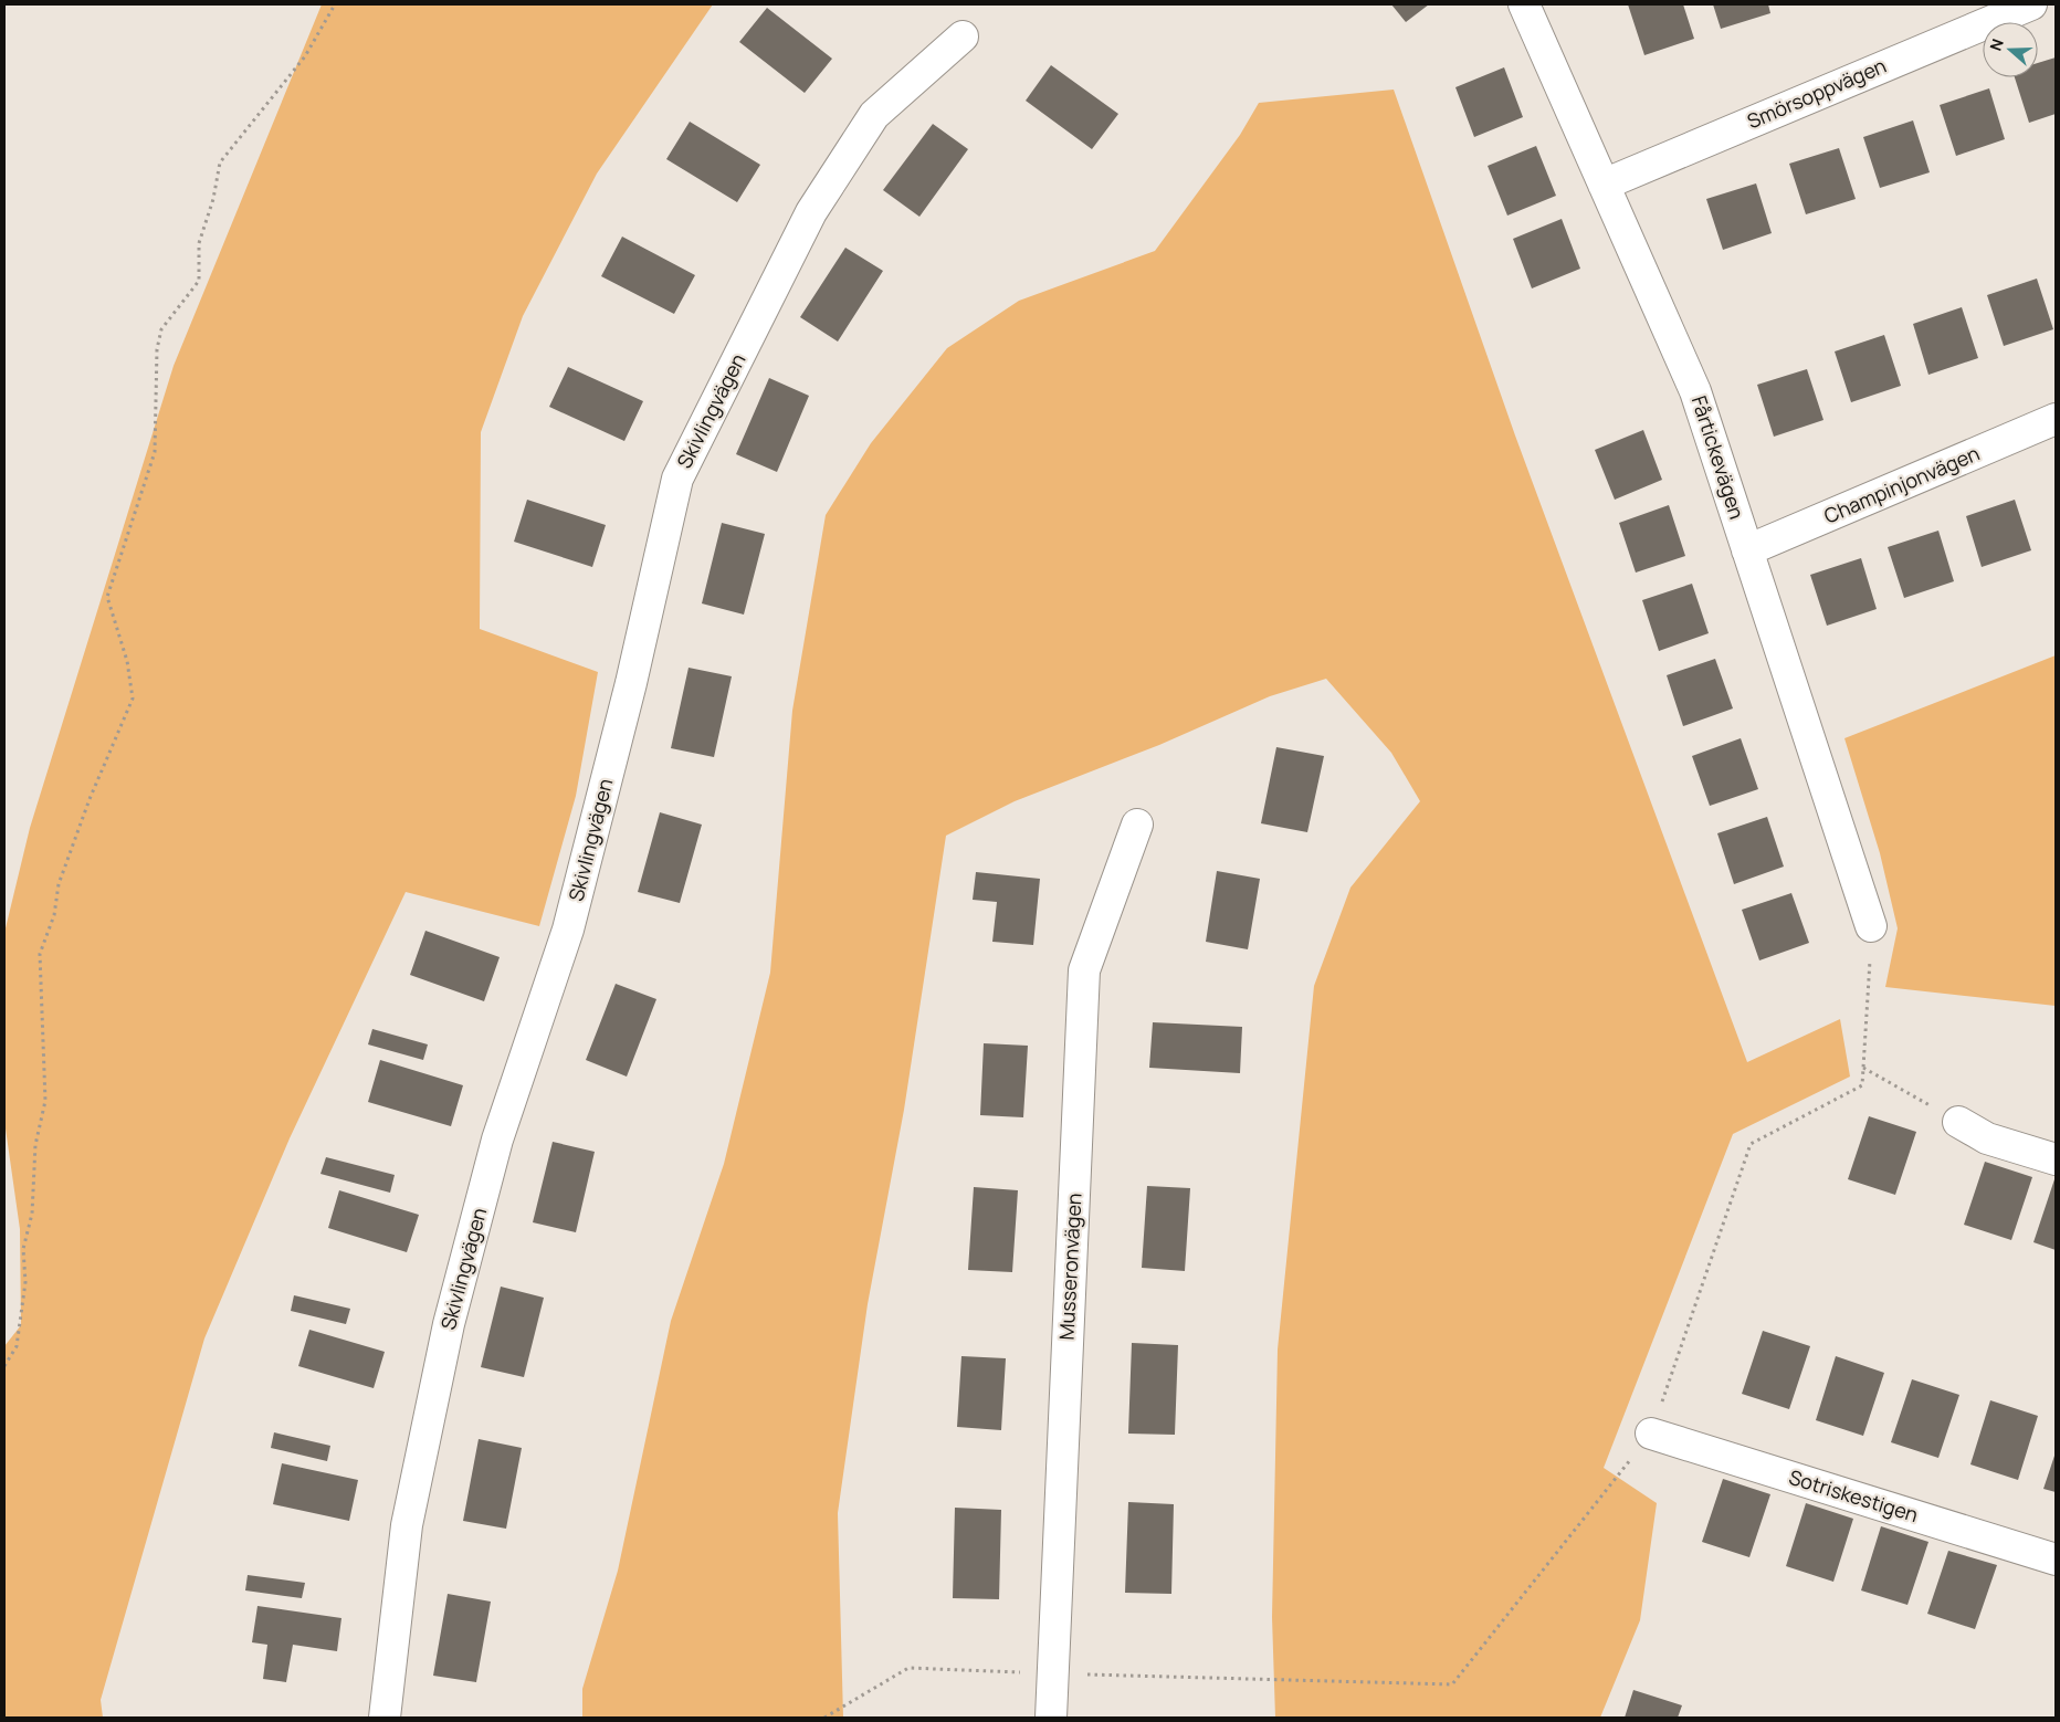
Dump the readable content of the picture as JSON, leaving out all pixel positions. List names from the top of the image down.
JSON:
{
  "streets": {
    "street": [
      "Smörsoppvägen",
      "Skivlingvägen",
      "Fårtickevägen",
      "Champinjonvägen",
      "Musseronvägen",
      "Sotriskestigen"
    ]
  },
  "crossings": [
    ["Smörsoppvägen", "Fårtickevägen"],
    ["Fårtickevägen", "Champinjonvägen"]
  ],
  "north": "left"
}
